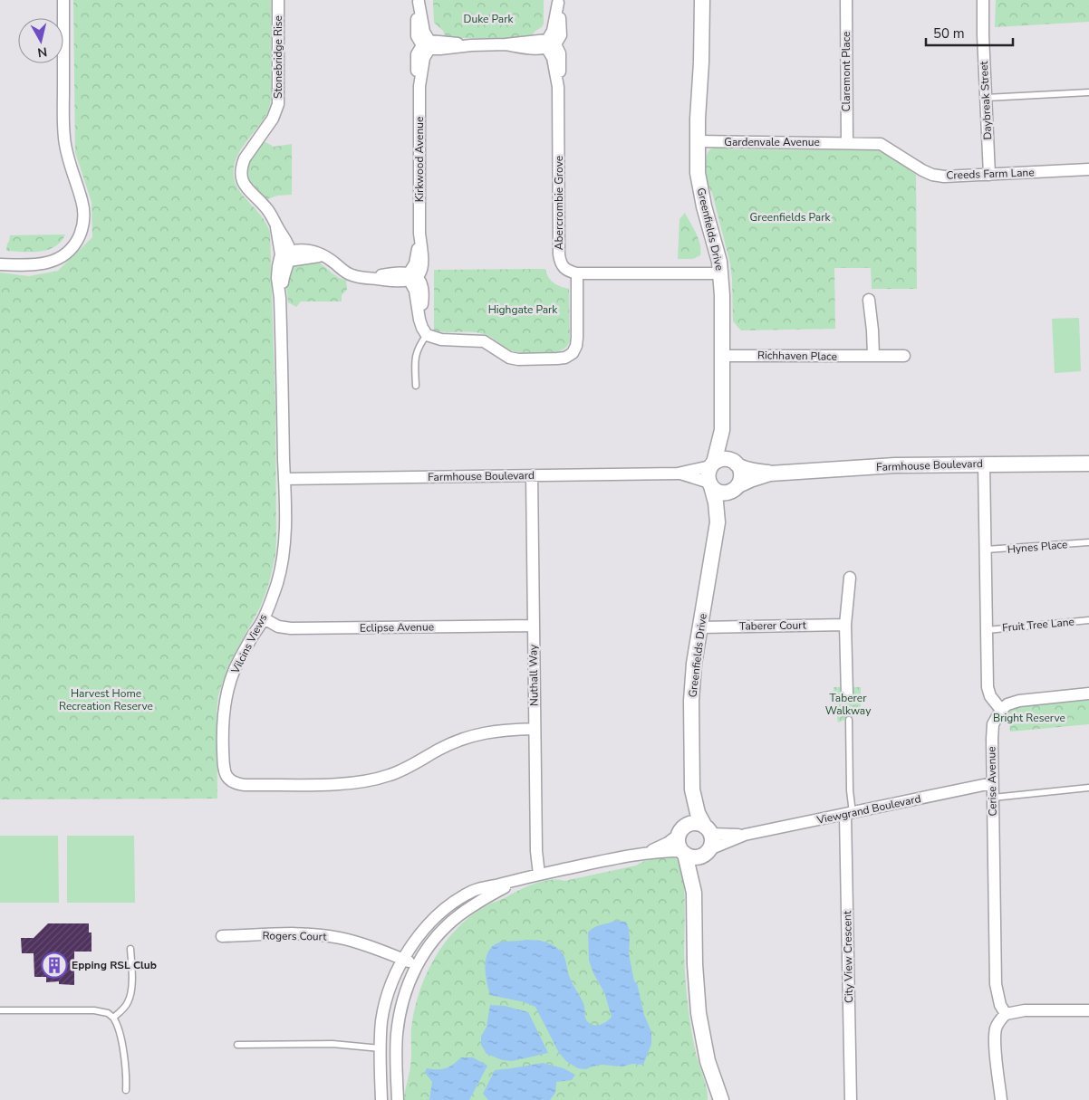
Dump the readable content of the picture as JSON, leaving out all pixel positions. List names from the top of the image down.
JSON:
{
  "streets": {
    "street": [
      "Stonebridge Rise",
      "Claremont Place",
      "Daybreak Street",
      "Gardenvale Avenue",
      "Kirkwood Avenue",
      "Creeds Farm Lane",
      "Abercrombie Grove",
      "Greenfields Drive",
      "Richhaven Place",
      "Farmhouse Boulevard",
      "Taberer Court",
      "Eclipse Avenue",
      "Vilcins Views",
      "Nuthall Way",
      "Cerise Avenue",
      "Viewgrand Boulevard",
      "Rogers Court",
      "City View Crescent"
    ],
    "lane": ["Hynes Place", "Fruit Tree Lane"]
  },
  "crossings": [
    ["Stonebridge Rise", "Vilcins Views"],
    ["Claremont Place", "Gardenvale Avenue"],
    ["Claremont Place", "Creeds Farm Lane"],
    ["Daybreak Street", "Creeds Farm Lane"],
    ["Gardenvale Avenue", "Creeds Farm Lane"],
    ["Gardenvale Avenue", "Greenfields Drive"],
    ["Greenfields Drive", "Richhaven Place"],
    ["Greenfields Drive", "Farmhouse Boulevard"],
    ["Greenfields Drive", "Taberer Court"],
    ["Greenfields Drive", "Viewgrand Boulevard"],
    ["Farmhouse Boulevard", "Vilcins Views"],
    ["Farmhouse Boulevard", "Nuthall Way"],
    ["Eclipse Avenue", "Vilcins Views"],
    ["Eclipse Avenue", "Nuthall Way"],
    ["Vilcins Views", "Nuthall Way"],
    ["Cerise Avenue", "Viewgrand Boulevard"],
    ["Viewgrand Boulevard", "City View Crescent"]
  ],
  "parks": [
    "Duke Park",
    "Greenfields Park",
    "Highgate Park",
    "Harvest Home Recreation Reserve",
    "Taberer Walkway",
    "Bright Reserve"
  ],
  "places": {
    "building": ["Epping RSL Club"]
  },
  "scale_bar": "50 m",
  "north": "bottom"
}
